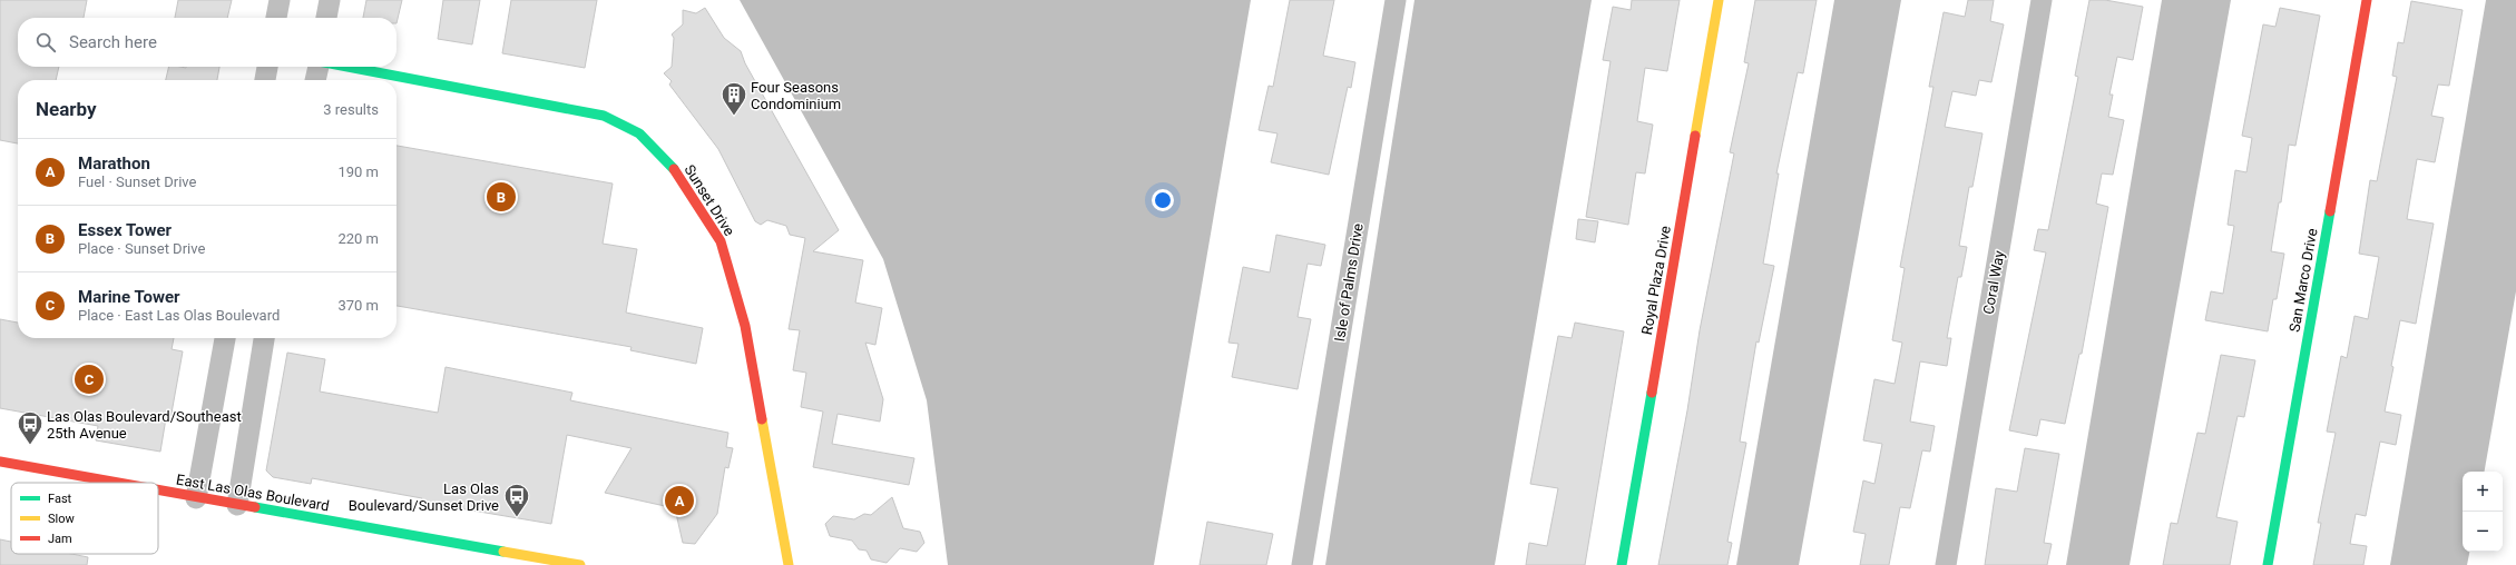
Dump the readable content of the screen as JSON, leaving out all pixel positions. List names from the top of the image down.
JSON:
{
  "streets": {
    "street": [
      "Sunset Drive",
      "Royal Plaza Drive",
      "San Marco Drive",
      "Isle of Palms Drive",
      "Coral Way",
      "East Las Olas Boulevard"
    ]
  },
  "places": {
    "building": ["Four Seasons Condominium"],
    "bus stop": ["Las Olas Boulevard/Southeast 25th Avenue", "Las Olas Boulevard/Sunset Drive"]
  },
  "legend": ["Fast", "Slow", "Jam"],
  "page": {
    "search": "Search here",
    "heading": ["Nearby", "3 results"],
    "list": [
      {
        "mark": "A",
        "name": "Marathon",
        "note": "Fuel · Sunset Drive",
        "value": "190 m"
      },
      {
        "mark": "B",
        "name": "Essex Tower",
        "note": "Place · Sunset Drive",
        "value": "220 m"
      },
      {
        "mark": "C",
        "name": "Marine Tower",
        "note": "Place · East Las Olas Boulevard",
        "value": "370 m"
      }
    ],
    "pins": ["B", "C", "A"],
    "map_buttons": ["+", "−"]
  }
}
